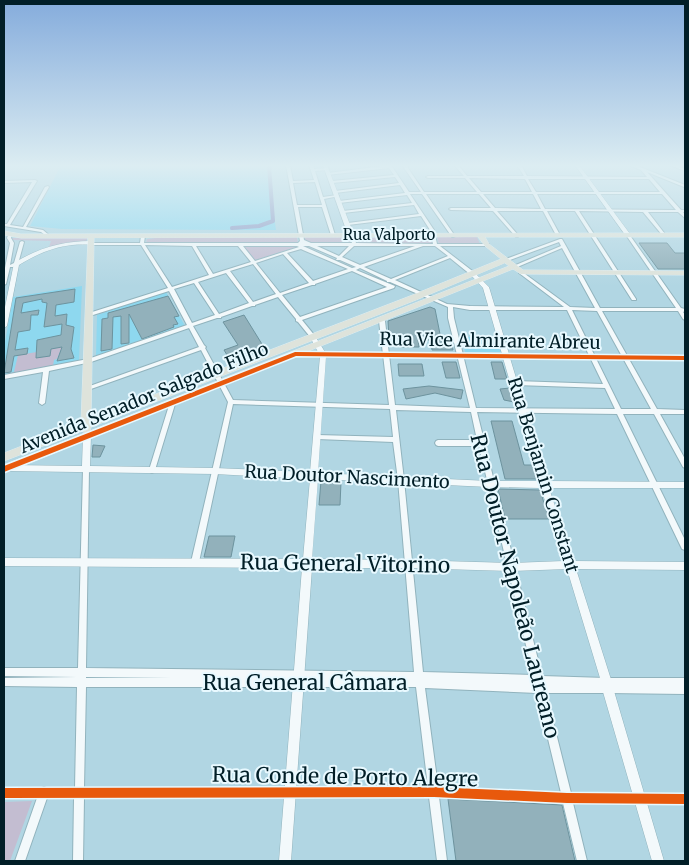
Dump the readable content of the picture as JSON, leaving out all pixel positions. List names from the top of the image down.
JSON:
{
  "streets": {
    "main road": ["Rua Valporto", "Avenida Senador Salgado Filho"],
    "street": [
      "Rua Vice Almirante Abreu",
      "Rua Benjamin Constant",
      "Rua Doutor Nascimento",
      "Rua General Vitorino",
      "Rua Doutor Napoleão Laureano",
      "Rua General Câmara",
      "Rua Conde de Porto Alegre"
    ]
  },
  "crossings": [
    ["Rua Valporto", "Avenida Senador Salgado Filho"],
    ["Rua Vice Almirante Abreu", "Avenida Senador Salgado Filho"],
    ["Rua Vice Almirante Abreu", "Rua Benjamin Constant"],
    ["Rua Vice Almirante Abreu", "Rua Doutor Napoleão Laureano"],
    ["Avenida Senador Salgado Filho", "Rua Benjamin Constant"],
    ["Avenida Senador Salgado Filho", "Rua Doutor Nascimento"],
    ["Rua Benjamin Constant", "Rua Doutor Nascimento"],
    ["Rua Benjamin Constant", "Rua General Vitorino"],
    ["Rua Benjamin Constant", "Rua General Câmara"],
    ["Rua Benjamin Constant", "Rua Conde de Porto Alegre"],
    ["Rua Doutor Nascimento", "Rua Doutor Napoleão Laureano"],
    ["Rua General Vitorino", "Rua Doutor Napoleão Laureano"],
    ["Rua Doutor Napoleão Laureano", "Rua General Câmara"],
    ["Rua Doutor Napoleão Laureano", "Rua Conde de Porto Alegre"]
  ]
}
